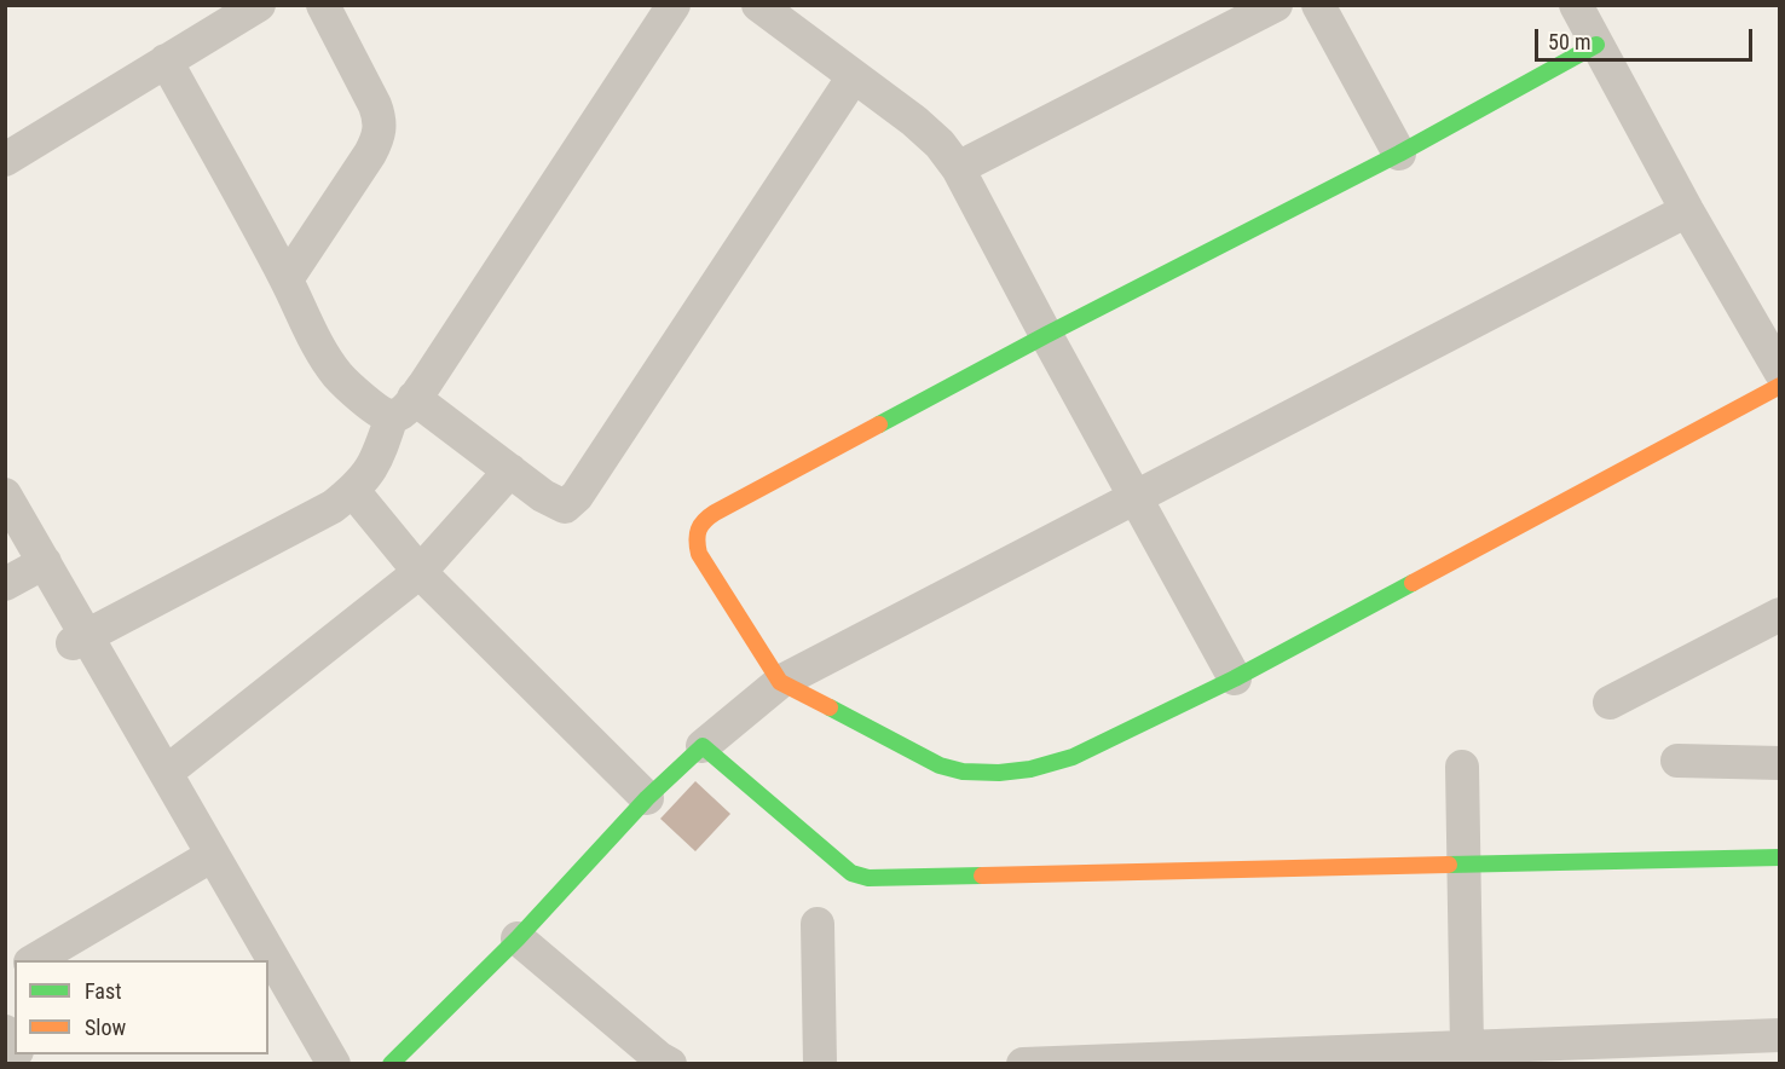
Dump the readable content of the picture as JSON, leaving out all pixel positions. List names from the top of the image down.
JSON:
{
  "legend": ["Fast", "Slow"],
  "scale_bar": "50 m"
}
